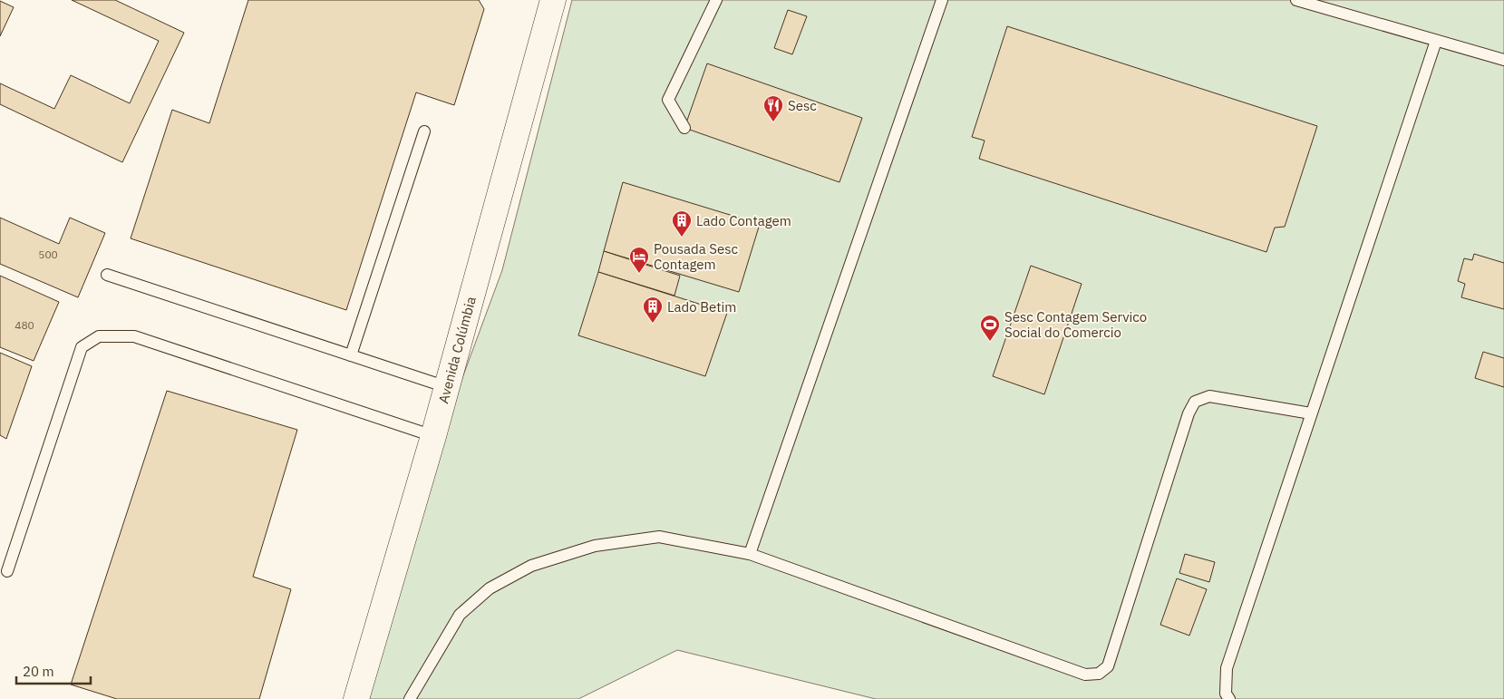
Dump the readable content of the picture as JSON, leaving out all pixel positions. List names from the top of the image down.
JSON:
{
  "streets": {
    "street": ["Avenida Colúmbia"]
  },
  "places": {
    "restaurant": ["Sesc"],
    "building": ["Lado Contagem", "Lado Betim"],
    "hotel": ["Pousada Sesc Contagem"],
    "sports": ["Sesc Contagem Servico Social do Comercio"]
  },
  "house_numbers": ["500", "480"],
  "scale_bar": "20 m"
}
